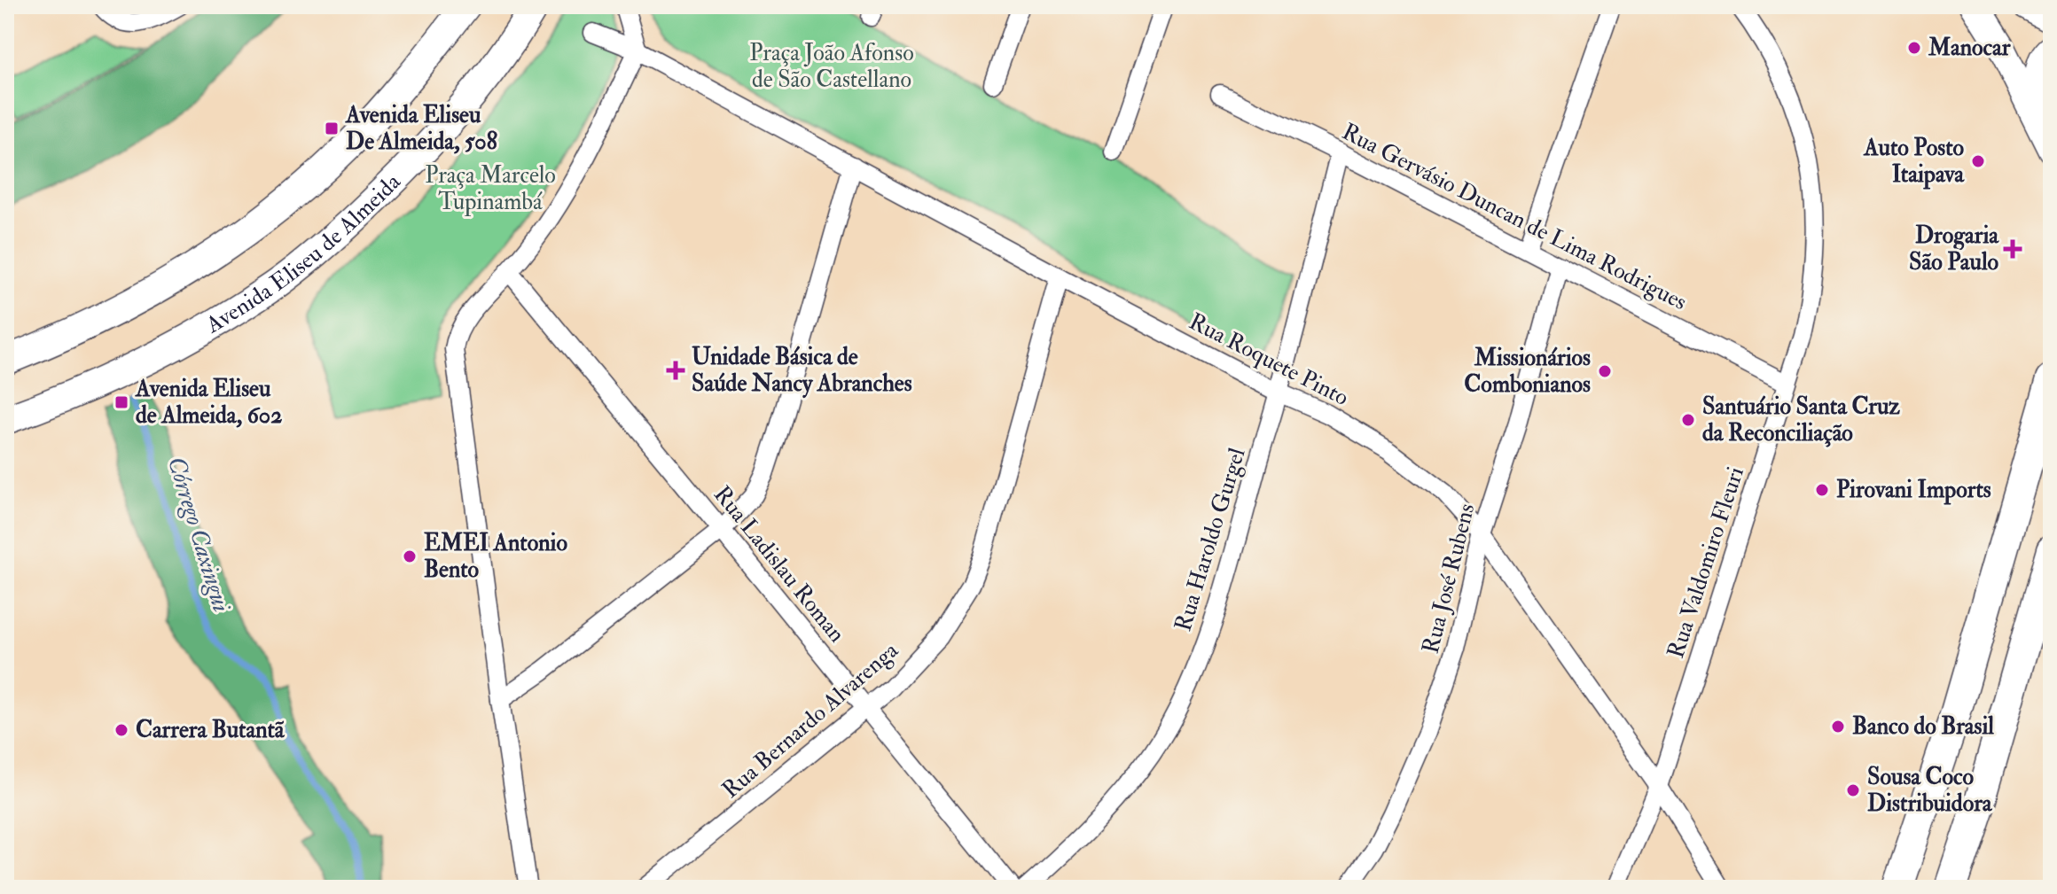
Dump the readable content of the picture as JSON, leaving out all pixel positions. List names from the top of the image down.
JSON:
{
  "streets": {
    "main road": ["Avenida Eliseu de Almeida"],
    "street": [
      "Rua Gervásio Duncan de Lima Rodrigues",
      "Rua Roquete Pinto",
      "Rua Haroldo Gurgel",
      "Rua Valdomiro Fleuri",
      "Rua Ladislau Roman",
      "Rua José Rubens",
      "Rua Bernardo Alvarenga"
    ]
  },
  "crossings": [
    ["Rua Gervásio Duncan de Lima Rodrigues", "Rua Haroldo Gurgel"],
    ["Rua Gervásio Duncan de Lima Rodrigues", "Rua Valdomiro Fleuri"],
    ["Rua Gervásio Duncan de Lima Rodrigues", "Rua José Rubens"],
    ["Rua Roquete Pinto", "Rua Haroldo Gurgel"],
    ["Rua Roquete Pinto", "Rua Valdomiro Fleuri"],
    ["Rua Roquete Pinto", "Rua José Rubens"],
    ["Rua Roquete Pinto", "Rua Bernardo Alvarenga"],
    ["Rua Ladislau Roman", "Rua Bernardo Alvarenga"]
  ],
  "water": ["Córrego Caxingui"],
  "parks": ["Praça João Afonso de São Castellano", "Praça Marcelo Tupinambá"],
  "places": {
    "other": [
      "Manocar",
      "Auto Posto Itaipava",
      "Missionários Combonianos",
      "Santuário Santa Cruz da Reconciliação",
      "Pirovani Imports",
      "EMEI Antonio Bento",
      "Banco do Brasil",
      "Carrera Butantã",
      "Sousa Coco Distribuidora"
    ],
    "transit": ["Avenida Eliseu De Almeida, 508", "Avenida Eliseu de Almeida, 602"],
    "health": ["Drogaria São Paulo", "Unidade Básica de Saúde Nancy Abranches"]
  }
}
